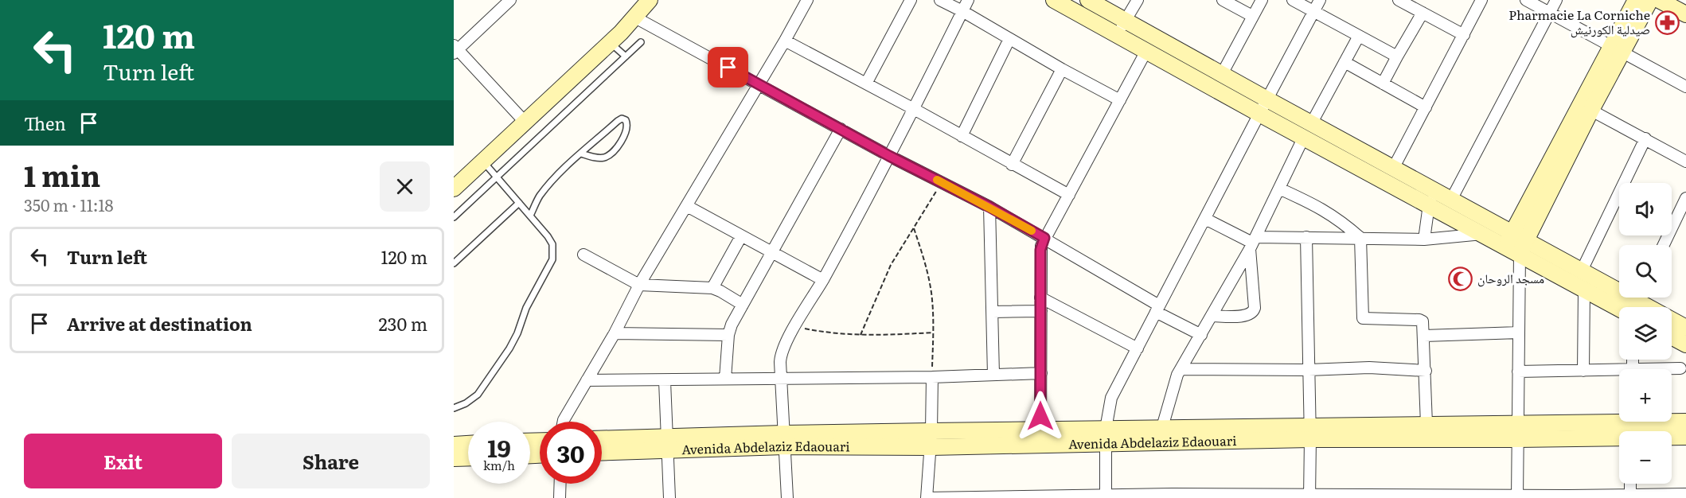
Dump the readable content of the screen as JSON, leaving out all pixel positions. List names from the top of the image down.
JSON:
{
  "streets": {
    "street": ["Avenida Abdelaziz Edaouari"]
  },
  "places": {
    "pharmacy": ["Pharmacie La Corniche صيدلية الكورنيش"],
    "mosque": ["مسجد الروحان"]
  },
  "page": {
    "turn": ["120 m", "Turn left"],
    "then": "Then",
    "heading": ["1 min", "350 m · 11:18"],
    "map_buttons": ["+", "−"],
    "list": [
      {
        "name": "Turn left",
        "value": "120 m"
      },
      {
        "name": "Arrive at destination",
        "value": "230 m"
      }
    ],
    "speed": "19 km/h",
    "limit": "30",
    "buttons": ["Exit", "Share"]
  }
}
